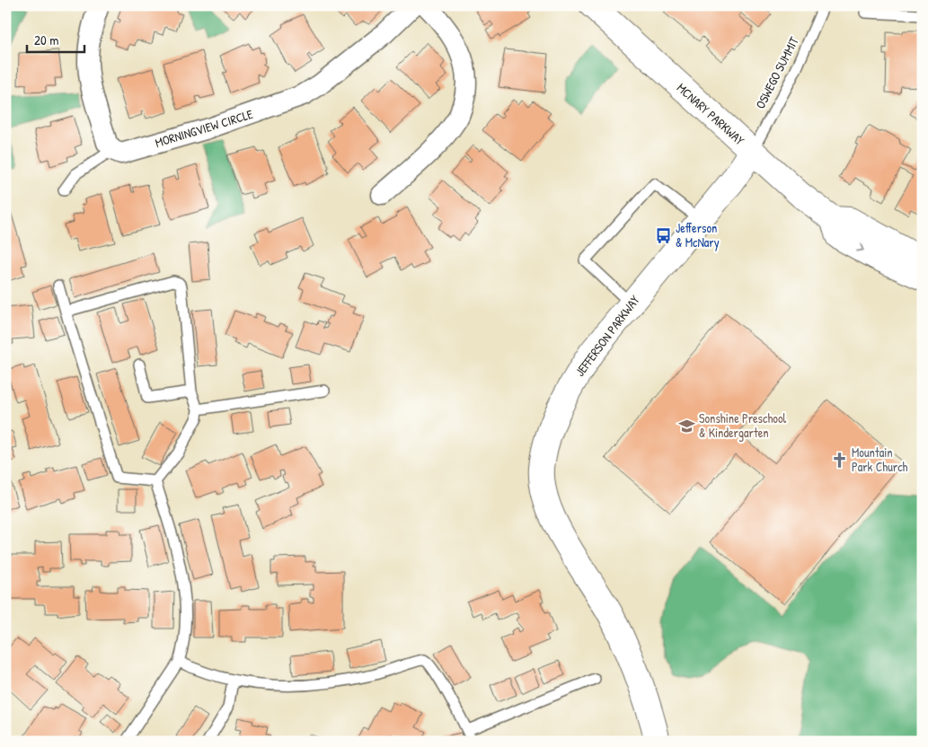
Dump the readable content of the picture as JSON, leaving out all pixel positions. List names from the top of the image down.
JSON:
{
  "streets": {
    "street": ["MCNARY PARKWAY", "MORNINGVIEW CIRCLE", "JEFFERSON PARKWAY"],
    "lane": ["OSWEGO SUMMIT"]
  },
  "crossings": [
    ["OSWEGO SUMMIT", "MCNARY PARKWAY"],
    ["OSWEGO SUMMIT", "JEFFERSON PARKWAY"],
    ["MCNARY PARKWAY", "JEFFERSON PARKWAY"]
  ],
  "places": {
    "bus stop": ["Jefferson & McNary"],
    "school or university": ["Sonshine Preschool & Kindergarten"],
    "church": ["Mountain Park Church"]
  },
  "scale_bar": "20 m"
}
